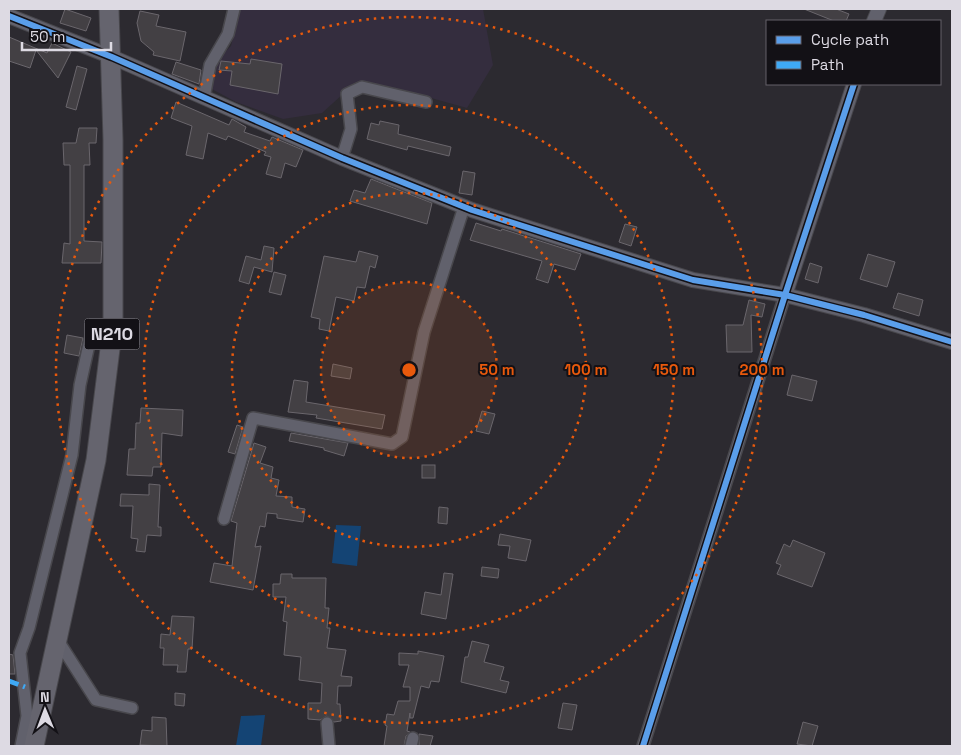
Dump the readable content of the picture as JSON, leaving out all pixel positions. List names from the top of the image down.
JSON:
{
  "streets": {
    "highway": ["N210"]
  },
  "legend": ["Cycle path", "Path"],
  "scale_bar": "50 m",
  "north": "top",
  "rings": [
    "50 m",
    "100 m",
    "150 m",
    "200 m"
  ]
}
